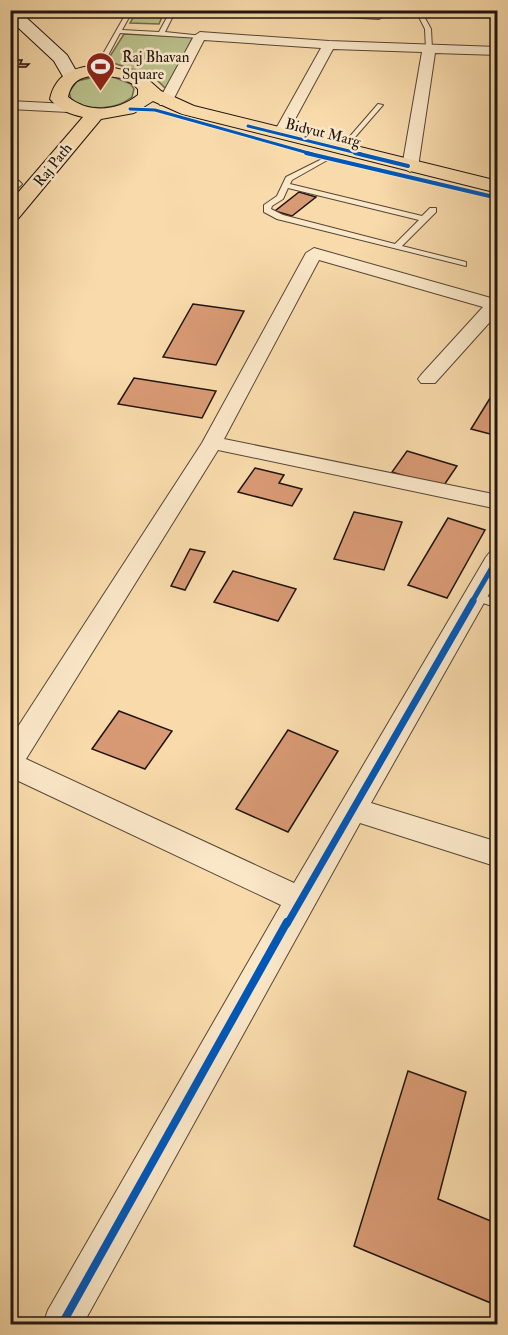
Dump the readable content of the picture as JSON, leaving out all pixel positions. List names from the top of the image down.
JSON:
{
  "streets": {
    "main road": ["Bidyut Marg", "Raj Path"]
  },
  "places": {
    "sports": ["Raj Bhavan Square"]
  }
}
